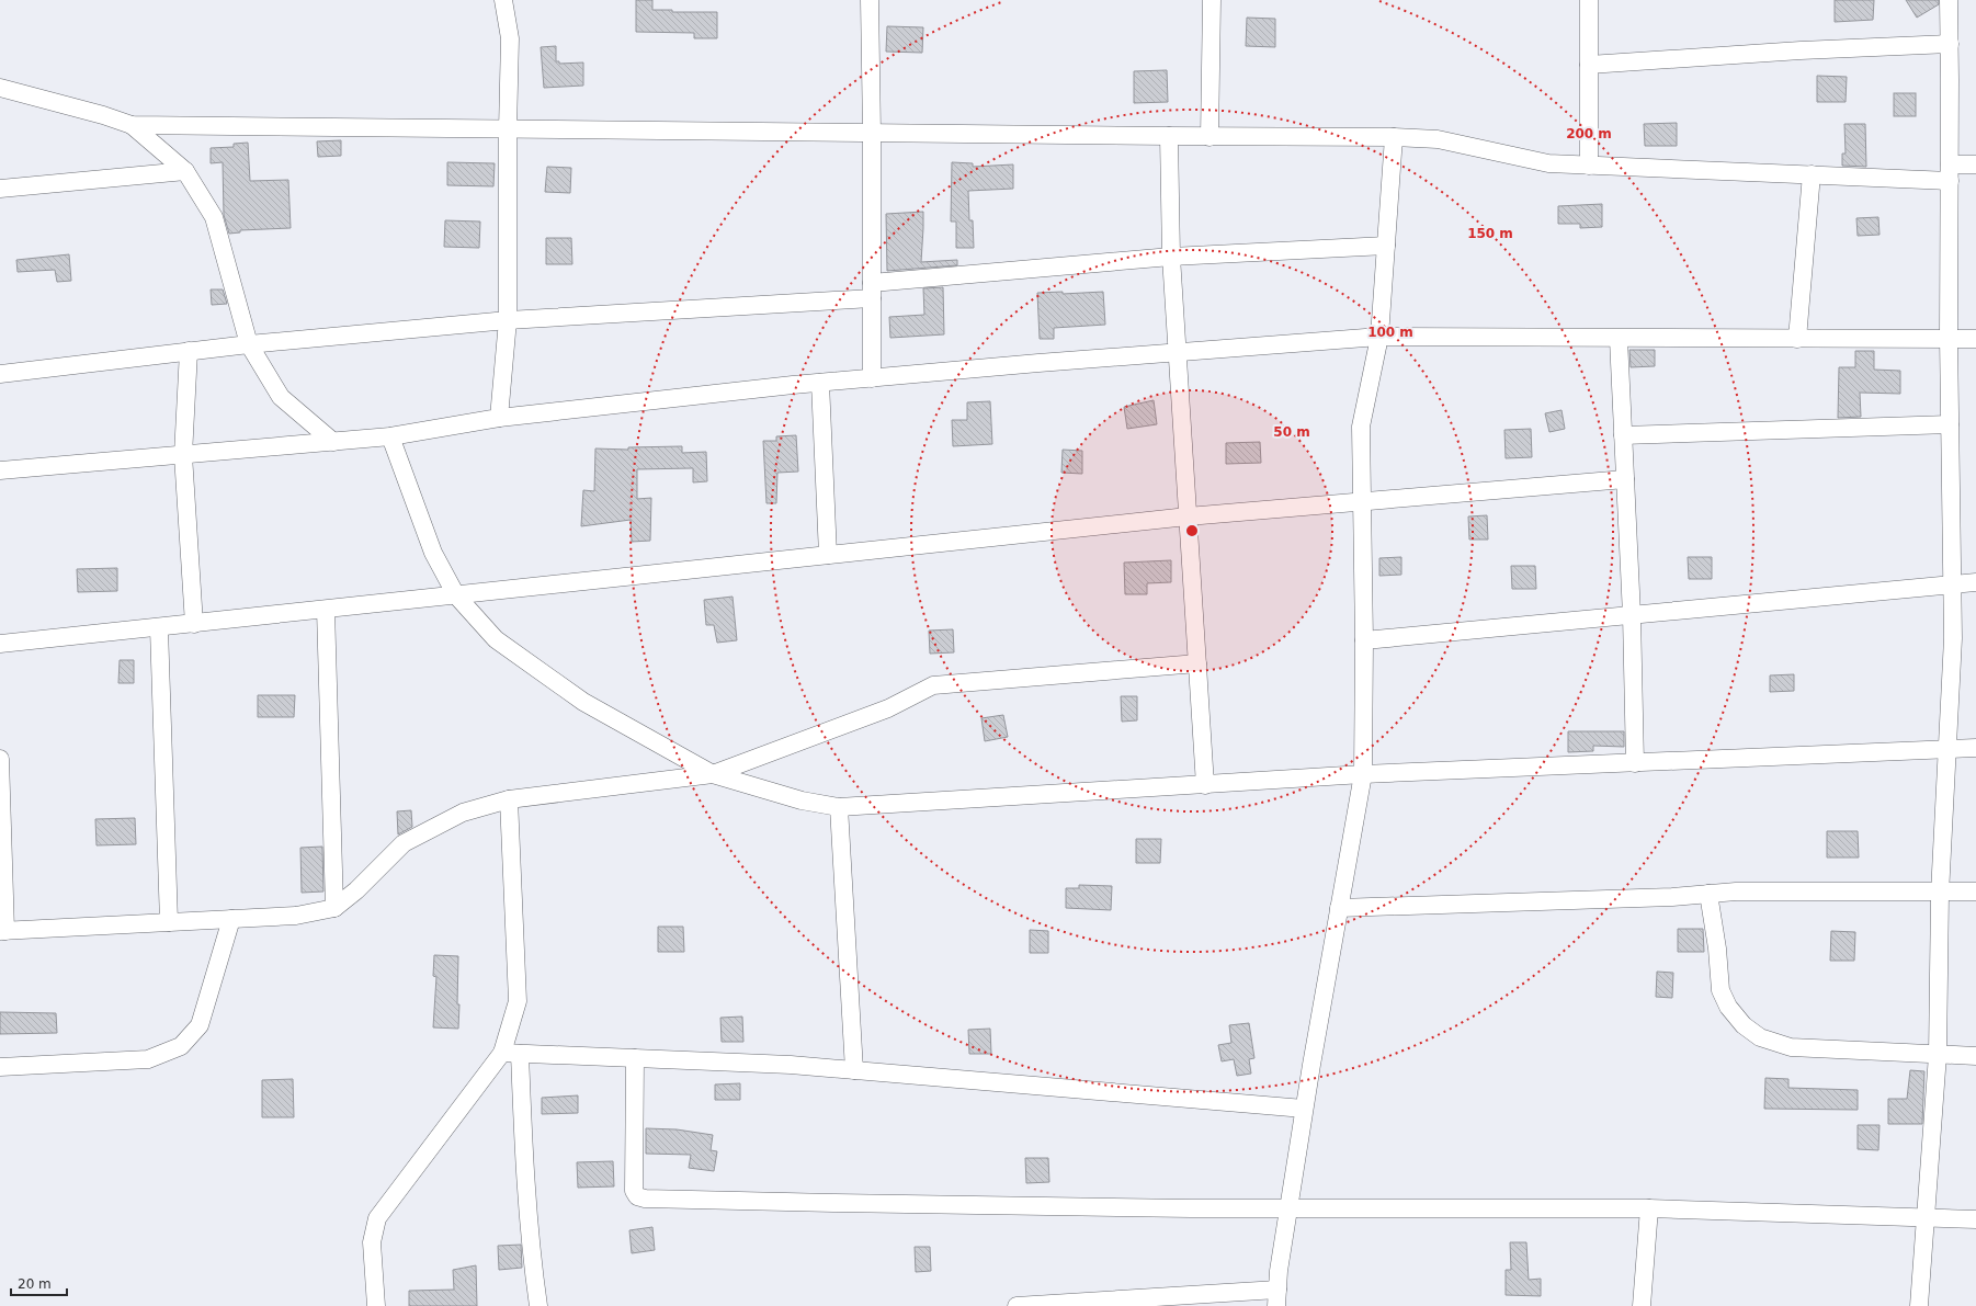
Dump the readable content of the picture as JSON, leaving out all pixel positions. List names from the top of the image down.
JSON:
{
  "scale_bar": "20 m",
  "rings": [
    "200 m",
    "150 m",
    "100 m",
    "50 m"
  ]
}
